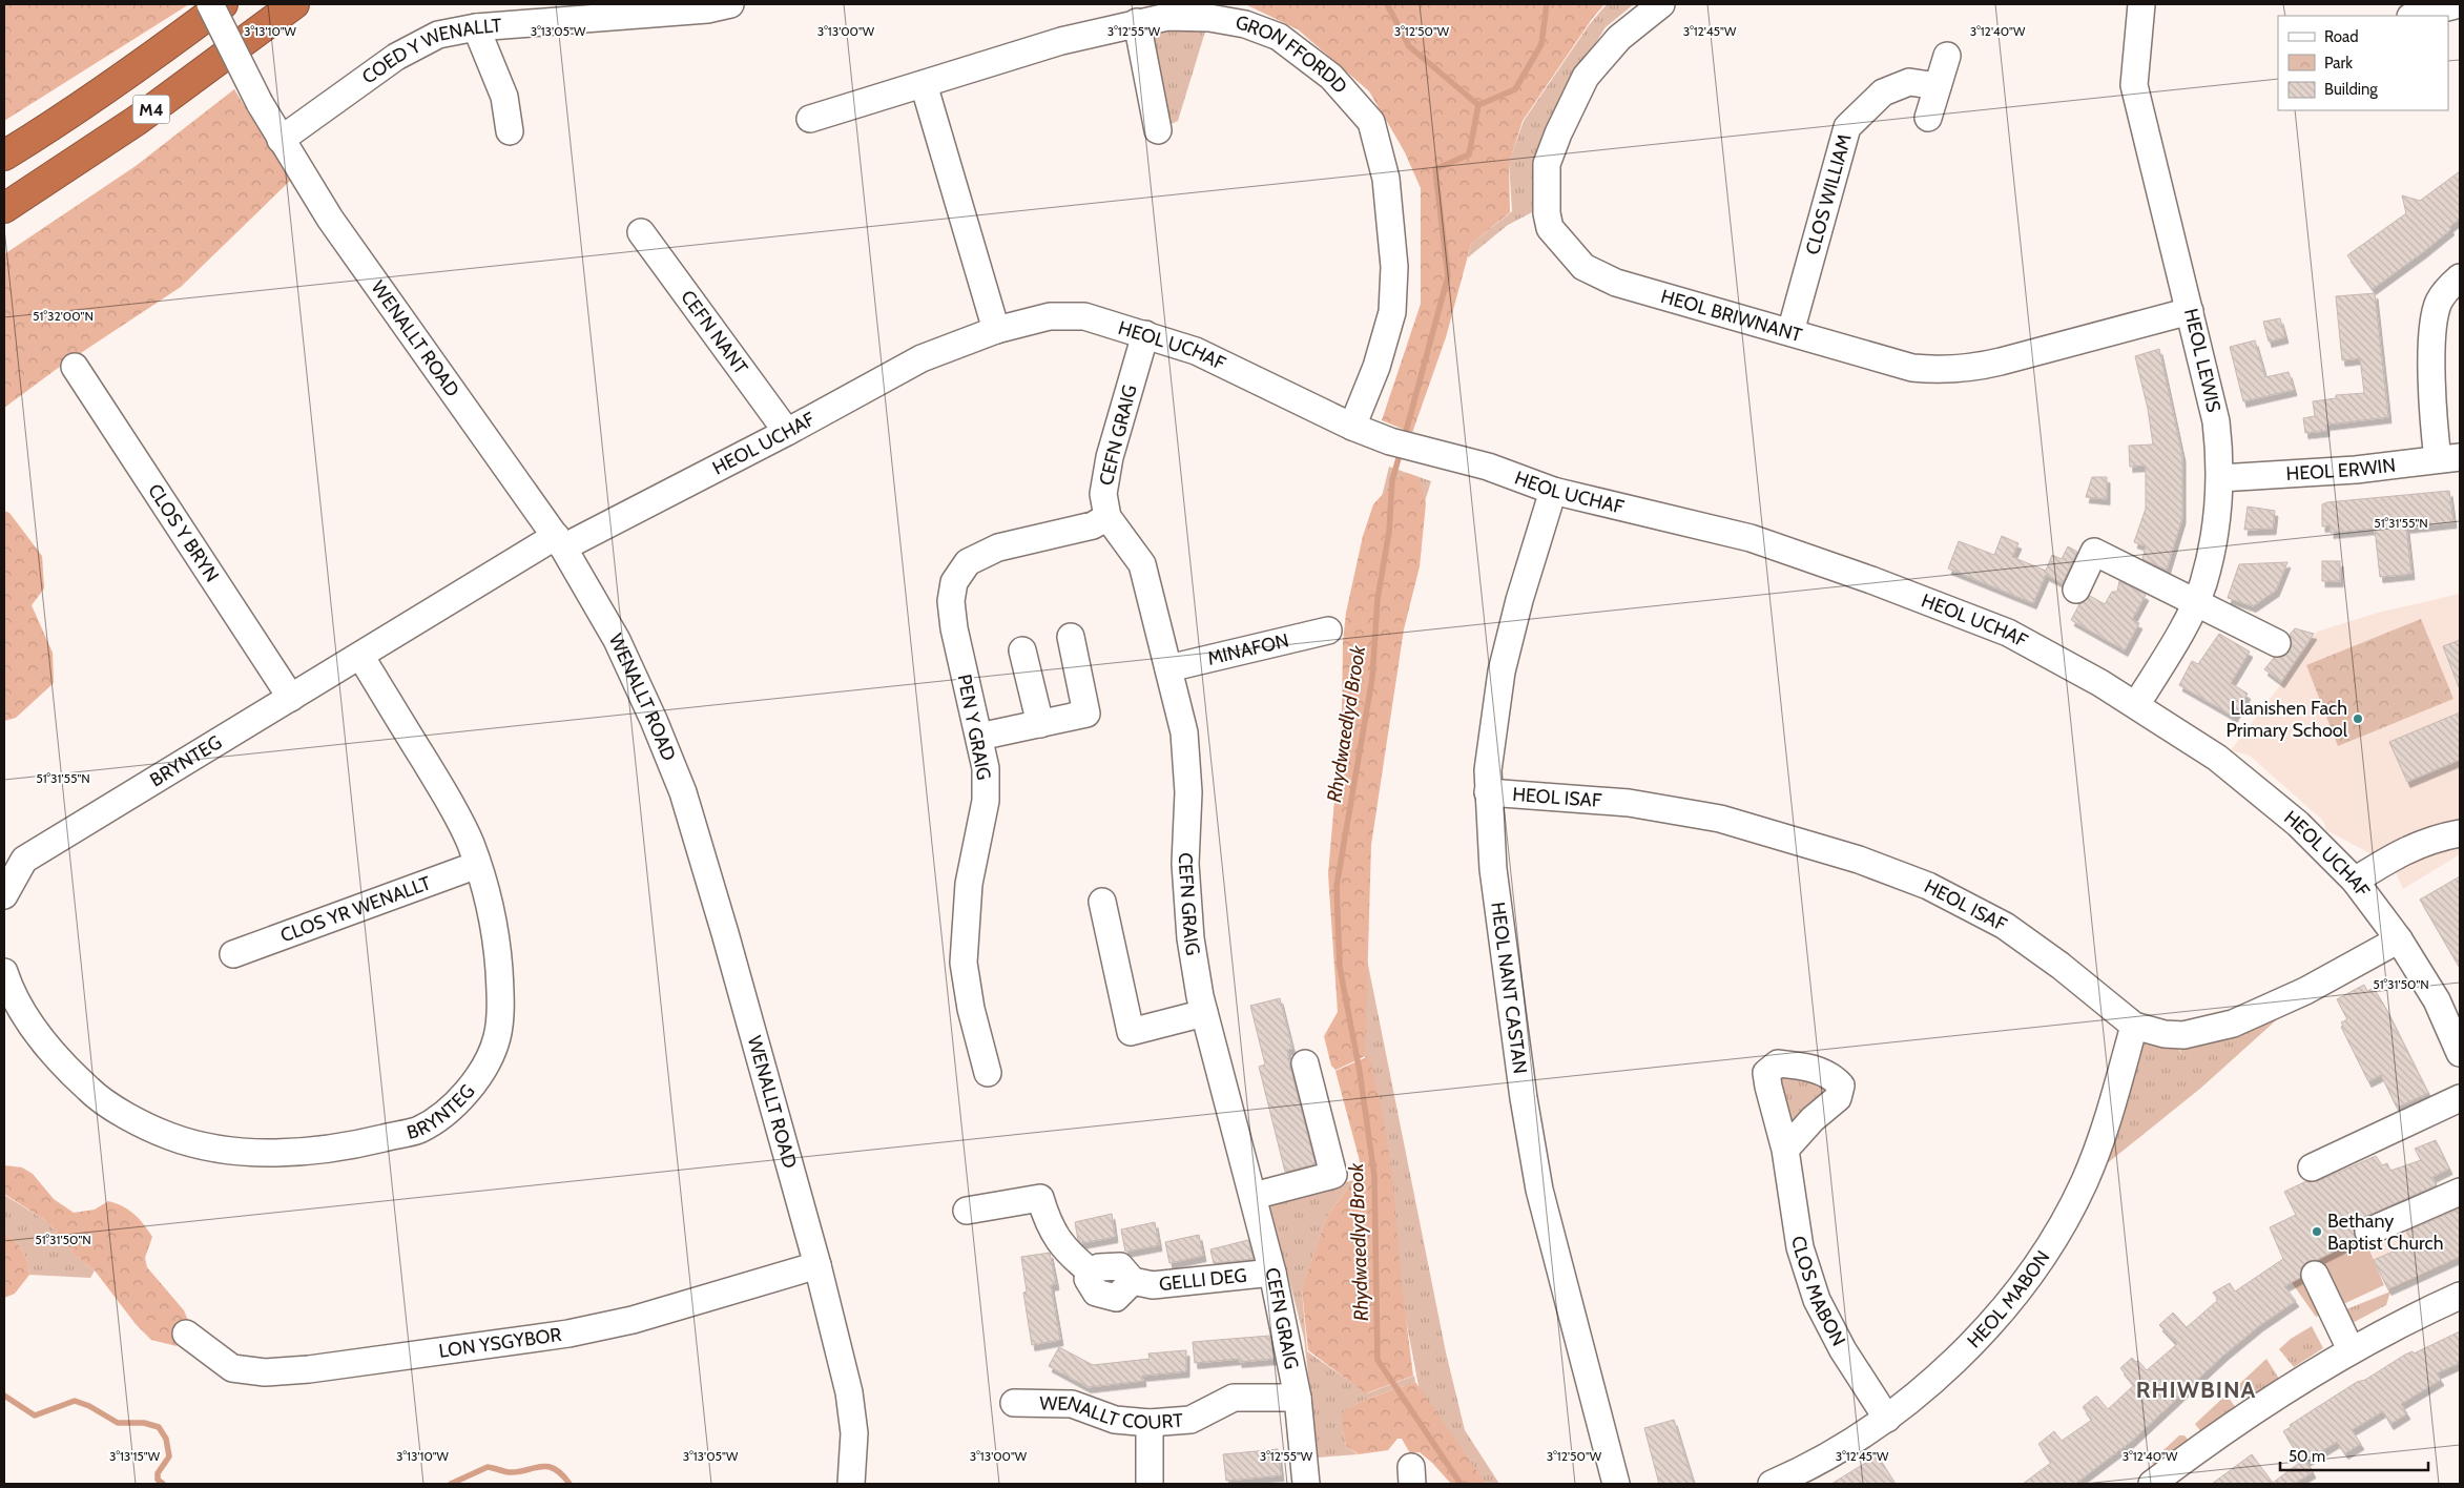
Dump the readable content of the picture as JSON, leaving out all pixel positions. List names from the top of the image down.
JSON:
{
  "streets": {
    "highway": ["M4"],
    "street": [
      "COED Y WENALLT",
      "GRON FFORDD",
      "CLOS WILLIAM",
      "HEOL BRIWNANT",
      "CEFN NANT",
      "WENALLT ROAD",
      "HEOL UCHAF",
      "HEOL LEWIS",
      "CEFN GRAIG",
      "HEOL ERWIN",
      "CLOS Y BRYN",
      "MINAFON",
      "PEN Y GRAIG",
      "BRYNTEG",
      "HEOL ISAF",
      "CLOS YR WENALLT",
      "HEOL NANT CASTAN",
      "GELLI DEG",
      "CLOS MABON",
      "HEOL MABON",
      "LON YSGYBOR",
      "WENALLT COURT"
    ]
  },
  "crossings": [
    ["COED Y WENALLT", "WENALLT ROAD"],
    ["GRON FFORDD", "HEOL UCHAF"],
    ["CLOS WILLIAM", "HEOL BRIWNANT"],
    ["HEOL BRIWNANT", "HEOL LEWIS"],
    ["CEFN NANT", "HEOL UCHAF"],
    ["WENALLT ROAD", "HEOL UCHAF"],
    ["WENALLT ROAD", "BRYNTEG"],
    ["WENALLT ROAD", "LON YSGYBOR"],
    ["HEOL UCHAF", "HEOL LEWIS"],
    ["HEOL UCHAF", "CEFN GRAIG"],
    ["HEOL UCHAF", "BRYNTEG"],
    ["HEOL UCHAF", "HEOL ISAF"],
    ["HEOL UCHAF", "HEOL NANT CASTAN"],
    ["HEOL LEWIS", "HEOL ERWIN"],
    ["CEFN GRAIG", "MINAFON"],
    ["CEFN GRAIG", "PEN Y GRAIG"],
    ["CEFN GRAIG", "GELLI DEG"],
    ["CEFN GRAIG", "WENALLT COURT"],
    ["CLOS Y BRYN", "BRYNTEG"],
    ["BRYNTEG", "CLOS YR WENALLT"],
    ["HEOL ISAF", "HEOL NANT CASTAN"],
    ["HEOL ISAF", "HEOL MABON"],
    ["CLOS MABON", "HEOL MABON"]
  ],
  "districts": ["RHIWBINA"],
  "water": ["Rhydwaedlyd Brook"],
  "places": ["Llanishen Fach Primary School", "Bethany Baptist Church"],
  "legend": ["Road", "Park", "Building"],
  "scale_bar": "50 m",
  "coordinates": [
    "3°13'10\"W",
    "3°13'05\"W",
    "3°13'00\"W",
    "3°12'55\"W",
    "3°12'50\"W",
    "3°12'45\"W",
    "3°12'40\"W",
    "51°32'00\"N",
    "51°31'55\"N",
    "51°31'50\"N",
    "3°13'15\"W"
  ]
}
